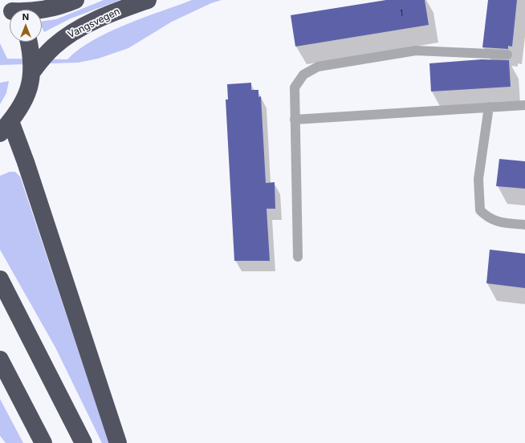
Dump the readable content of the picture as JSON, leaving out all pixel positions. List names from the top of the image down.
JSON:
{
  "streets": {
    "highway": ["Vangsvegen"]
  },
  "house_numbers": ["1"],
  "north": "top"
}
